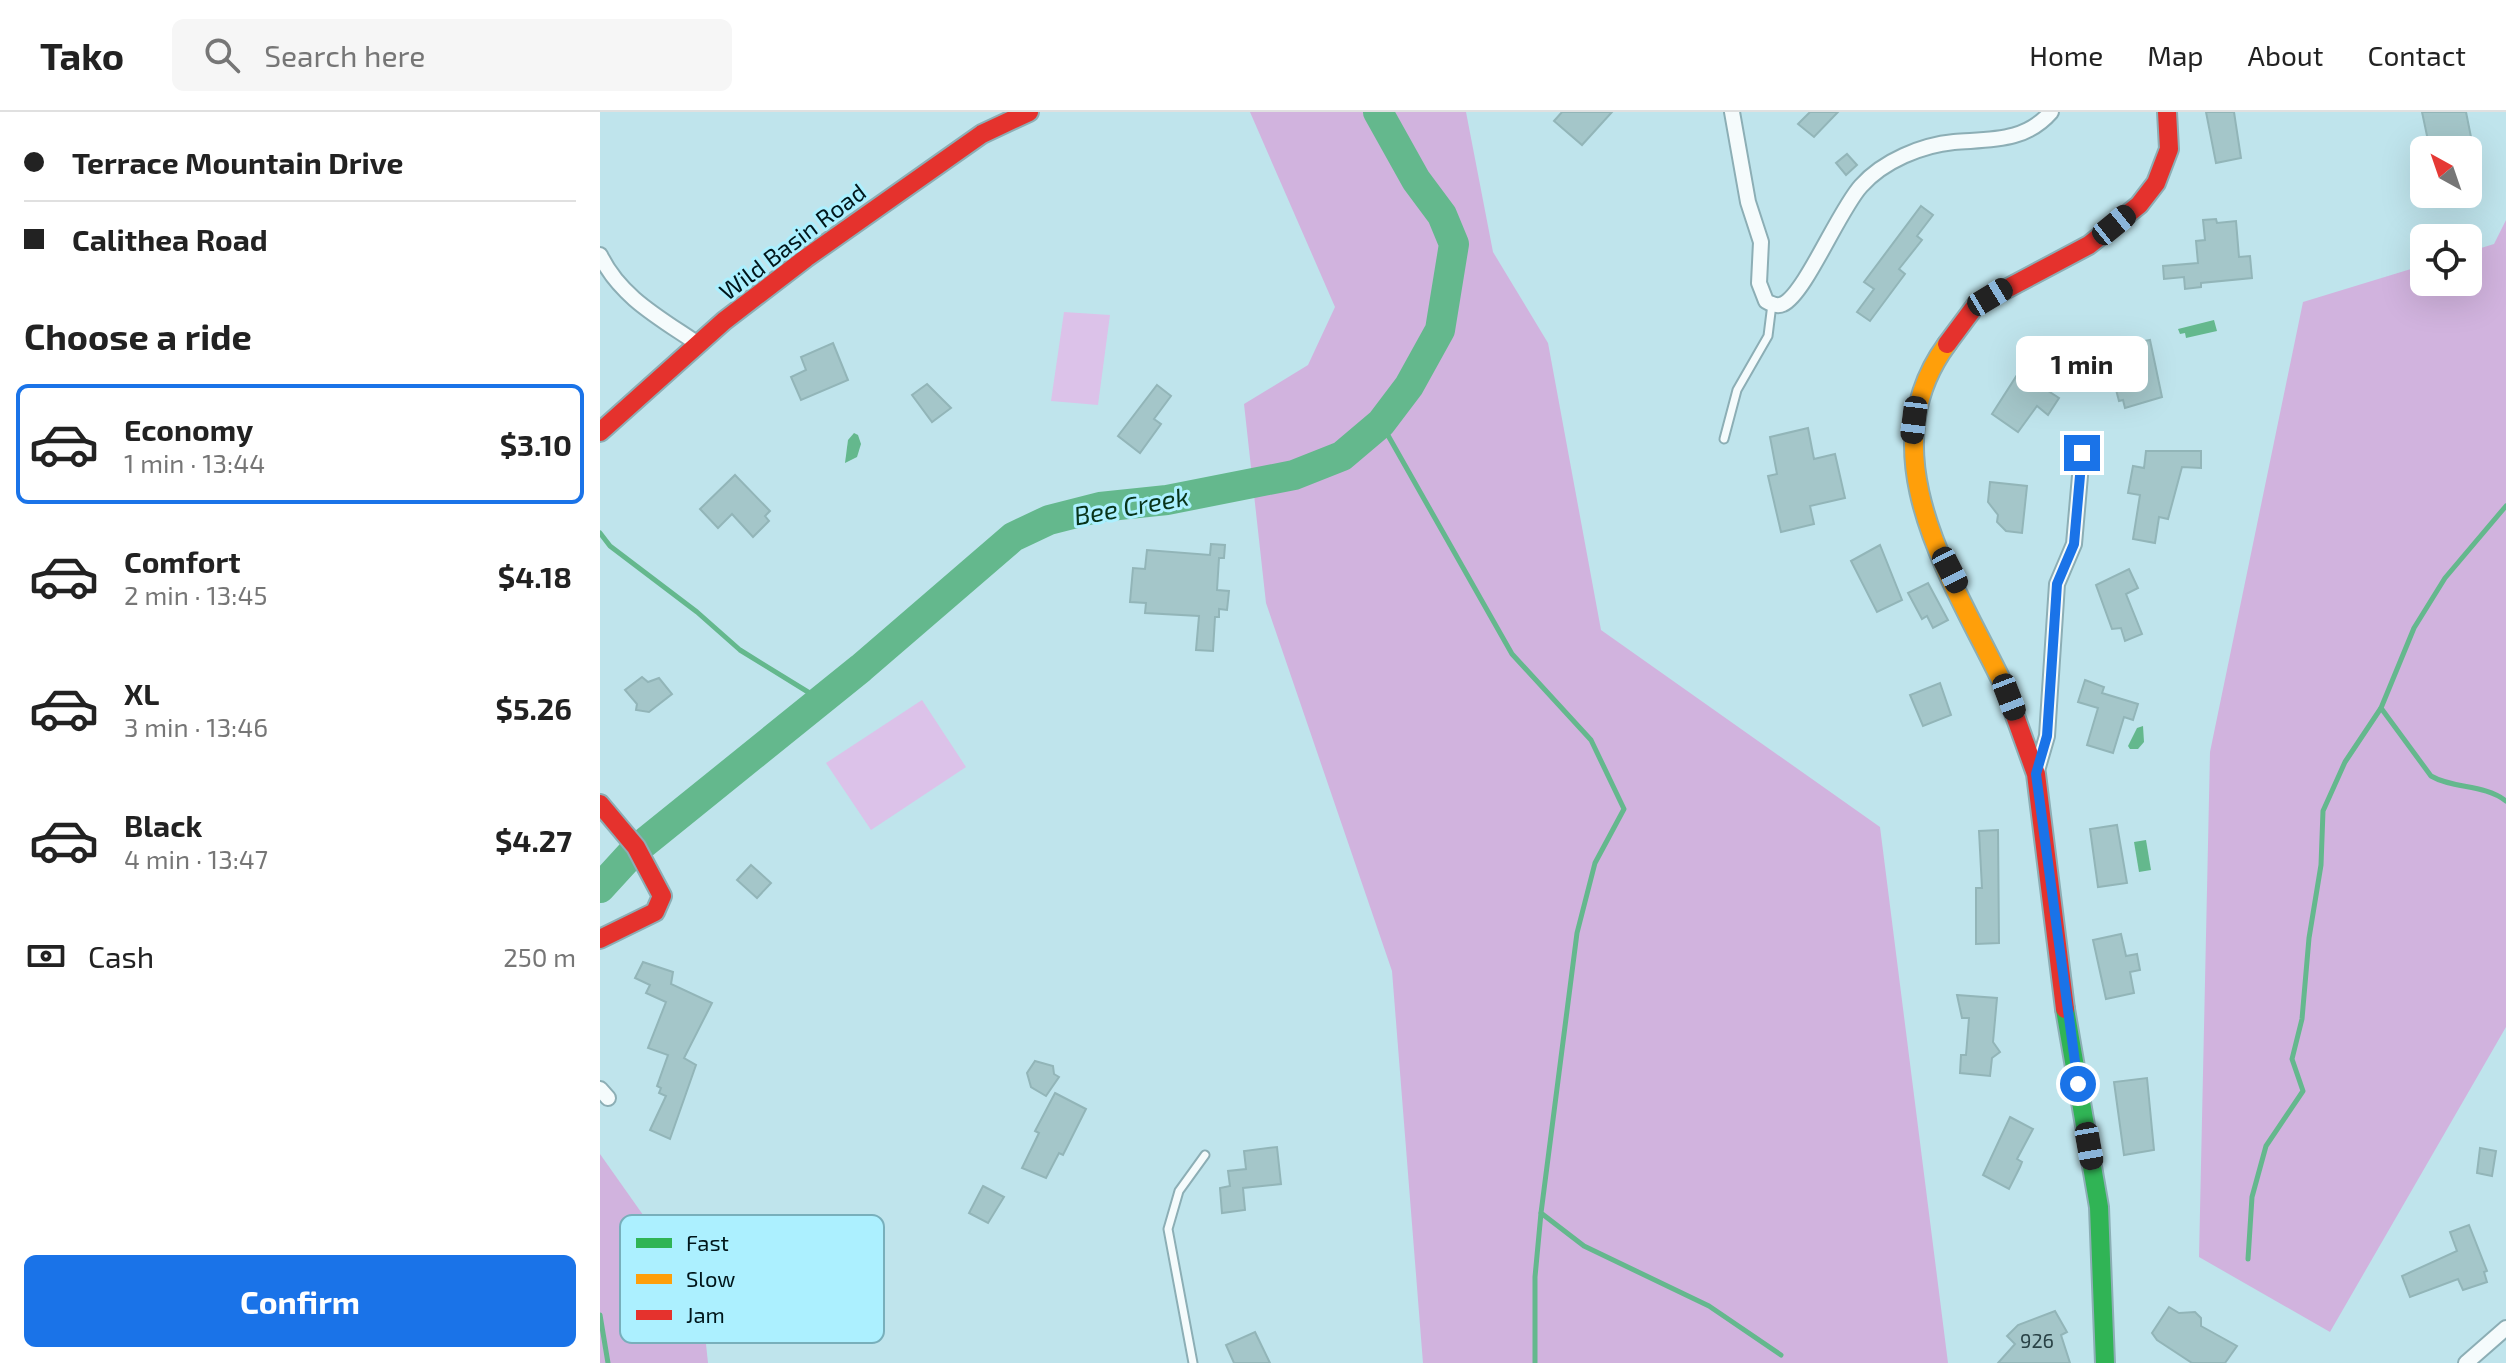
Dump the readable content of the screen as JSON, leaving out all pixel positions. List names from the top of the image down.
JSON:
{
  "streets": {
    "street": ["Wild Basin Road"]
  },
  "water": ["Bee Creek"],
  "house_numbers": ["926"],
  "legend": ["Fast", "Slow", "Jam"],
  "north": "top left",
  "page": {
    "header": "Tako",
    "search": "Search here",
    "nav": [
      "Home",
      "Map",
      "About",
      "Contact"
    ],
    "banner": ["Terrace Mountain Drive", "Calithea Road"],
    "heading": "Choose a ride",
    "bubble": "1 min",
    "list": [
      {
        "name": "Economy",
        "note": "1 min · 13:44",
        "value": "$3.10"
      },
      {
        "name": "Comfort",
        "note": "2 min · 13:45",
        "value": "$4.18"
      },
      {
        "name": "XL",
        "note": "3 min · 13:46",
        "value": "$5.26"
      },
      {
        "name": "Black",
        "note": "4 min · 13:47",
        "value": "$4.27"
      }
    ],
    "pay": ["Cash", "250 m"],
    "buttons": "Confirm"
  }
}
